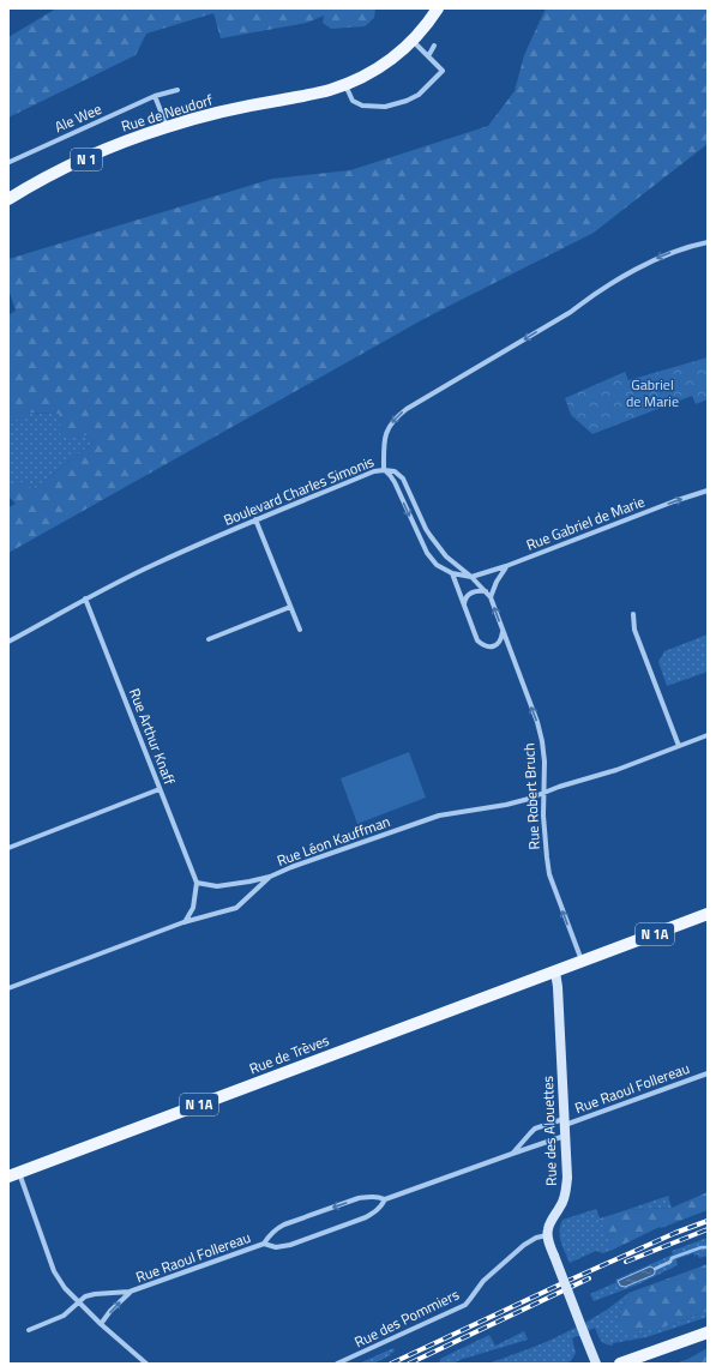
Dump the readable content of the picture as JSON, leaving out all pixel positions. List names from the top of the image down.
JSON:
{
  "streets": {
    "main road": [
      "Rue de Neudorf",
      "N 1",
      "N 1A",
      "Rue de Trèves",
      "Rue des Alouettes"
    ],
    "street": [
      "Ale Wee",
      "Boulevard Charles Simonis",
      "Rue Gabriel de Marie",
      "Rue Arthur Knaff",
      "Rue Robert Bruch",
      "Rue Léon Kauffman",
      "Rue Raoul Follereau",
      "Rue des Pommiers"
    ]
  },
  "crossings": [
    ["Boulevard Charles Simonis", "Rue Arthur Knaff"],
    ["Boulevard Charles Simonis", "Rue Robert Bruch"],
    ["Rue Gabriel de Marie", "Rue Robert Bruch"],
    ["Rue Arthur Knaff", "Rue Léon Kauffman"],
    ["Rue Robert Bruch", "Rue Léon Kauffman"],
    ["Rue Robert Bruch", "N 1A"],
    ["Rue Robert Bruch", "Rue de Trèves"],
    ["N 1A", "Rue de Trèves"],
    ["Rue de Trèves", "Rue des Alouettes"],
    ["Rue Raoul Follereau", "Rue des Alouettes"],
    ["Rue des Alouettes", "Rue des Pommiers"]
  ],
  "one_way": ["Boulevard Charles Simonis", "Rue Gabriel de Marie", "Rue Robert Bruch"],
  "parks": ["Gabriel de Marie"]
}
